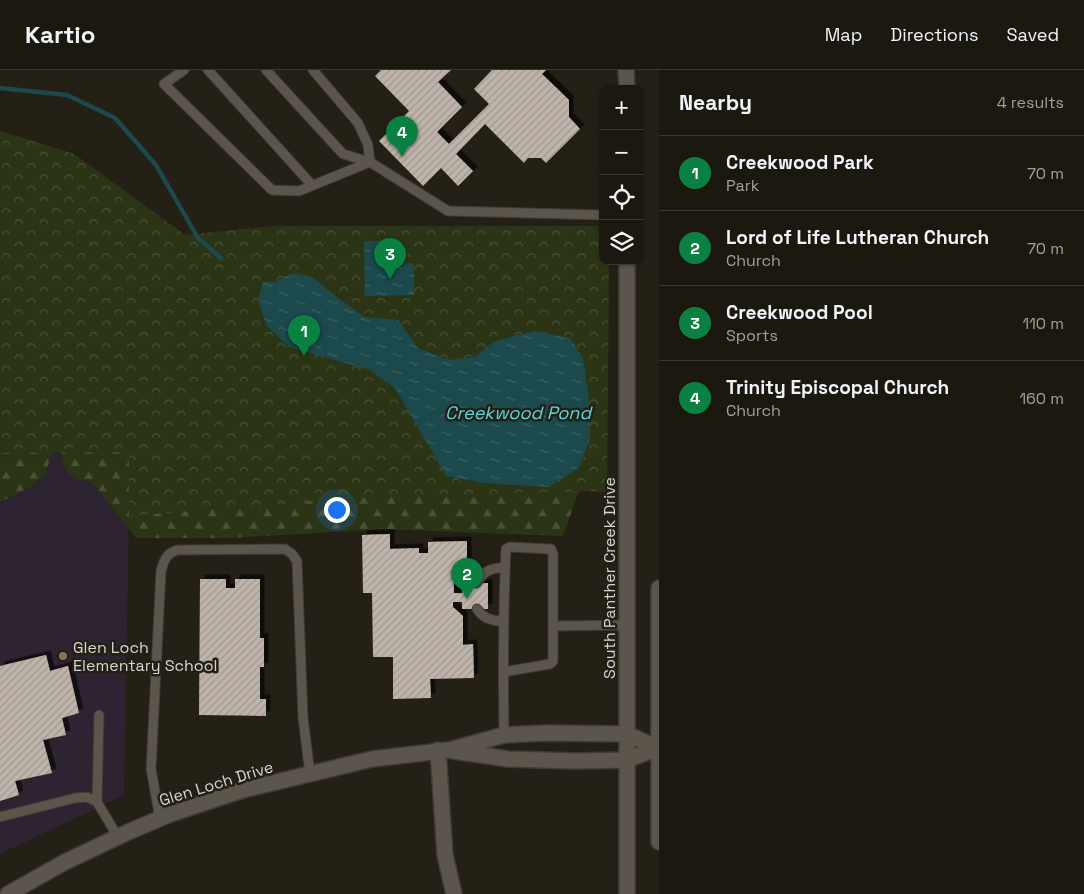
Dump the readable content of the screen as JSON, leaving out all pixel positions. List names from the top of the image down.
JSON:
{
  "streets": {
    "street": ["South Panther Creek Drive", "Glen Loch Drive"]
  },
  "crossings": [
    ["South Panther Creek Drive", "Glen Loch Drive"]
  ],
  "water": ["Creekwood Pond"],
  "places": ["Glen Loch Elementary School"],
  "page": {
    "header": "Kartio",
    "nav": ["Map", "Directions", "Saved"],
    "heading": ["Nearby", "4 results"],
    "map_buttons": ["+", "−"],
    "pins": [
      "4",
      "3",
      "1",
      "2"
    ],
    "list": [
      {
        "mark": "1",
        "name": "Creekwood Park",
        "note": "Park",
        "value": "70 m"
      },
      {
        "mark": "2",
        "name": "Lord of Life Lutheran Church",
        "note": "Church",
        "value": "70 m"
      },
      {
        "mark": "3",
        "name": "Creekwood Pool",
        "note": "Sports",
        "value": "110 m"
      },
      {
        "mark": "4",
        "name": "Trinity Episcopal Church",
        "note": "Church",
        "value": "160 m"
      }
    ]
  }
}
